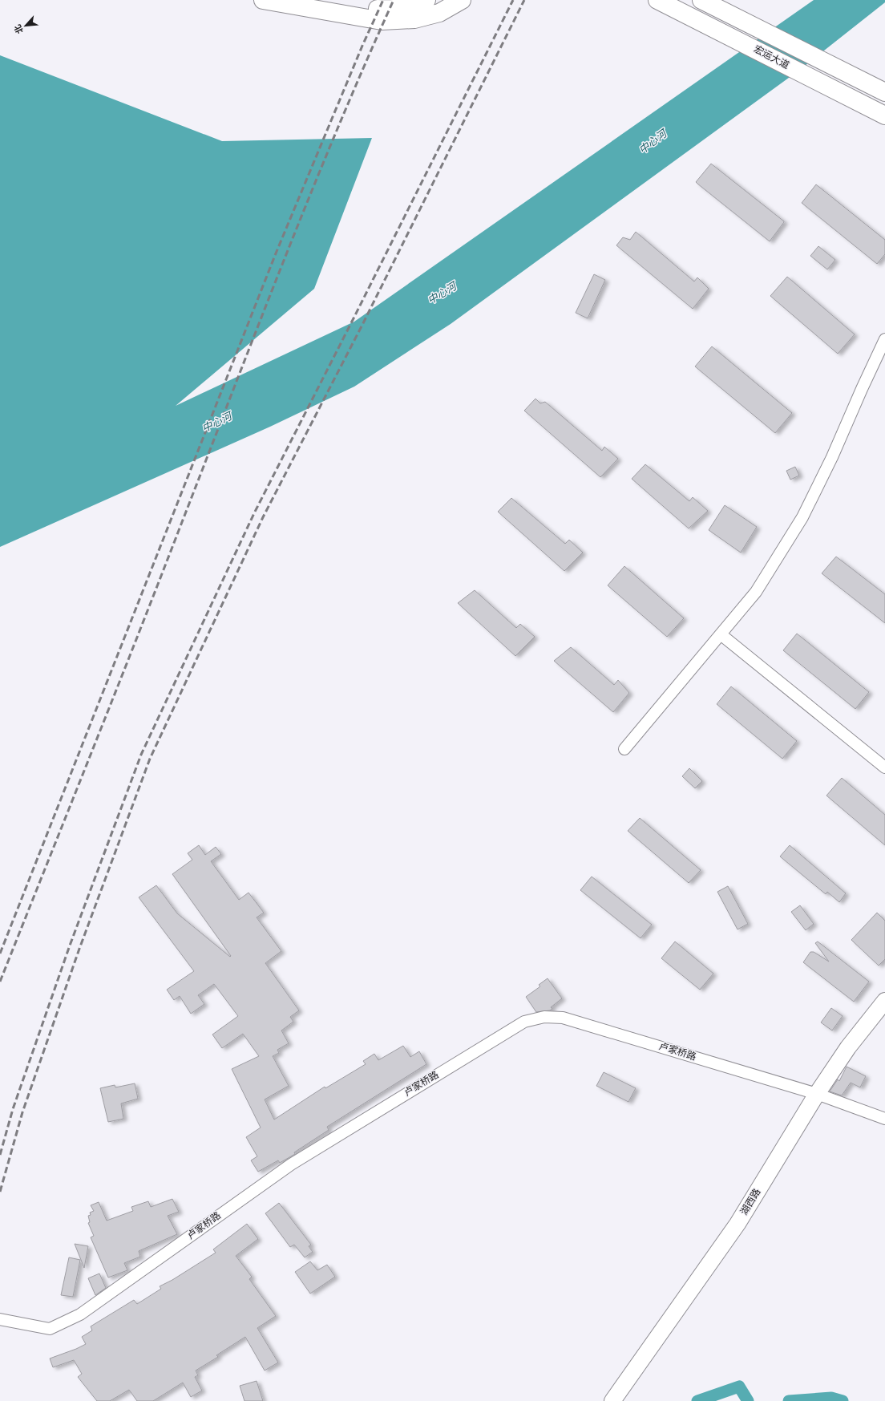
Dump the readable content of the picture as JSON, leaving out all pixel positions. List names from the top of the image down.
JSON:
{
  "streets": {
    "main road": ["宏运大道"],
    "street": ["卢家桥路", "湖西路"]
  },
  "crossings": [
    ["卢家桥路", "湖西路"]
  ],
  "water": ["中心河"],
  "north": "bottom left"
}
